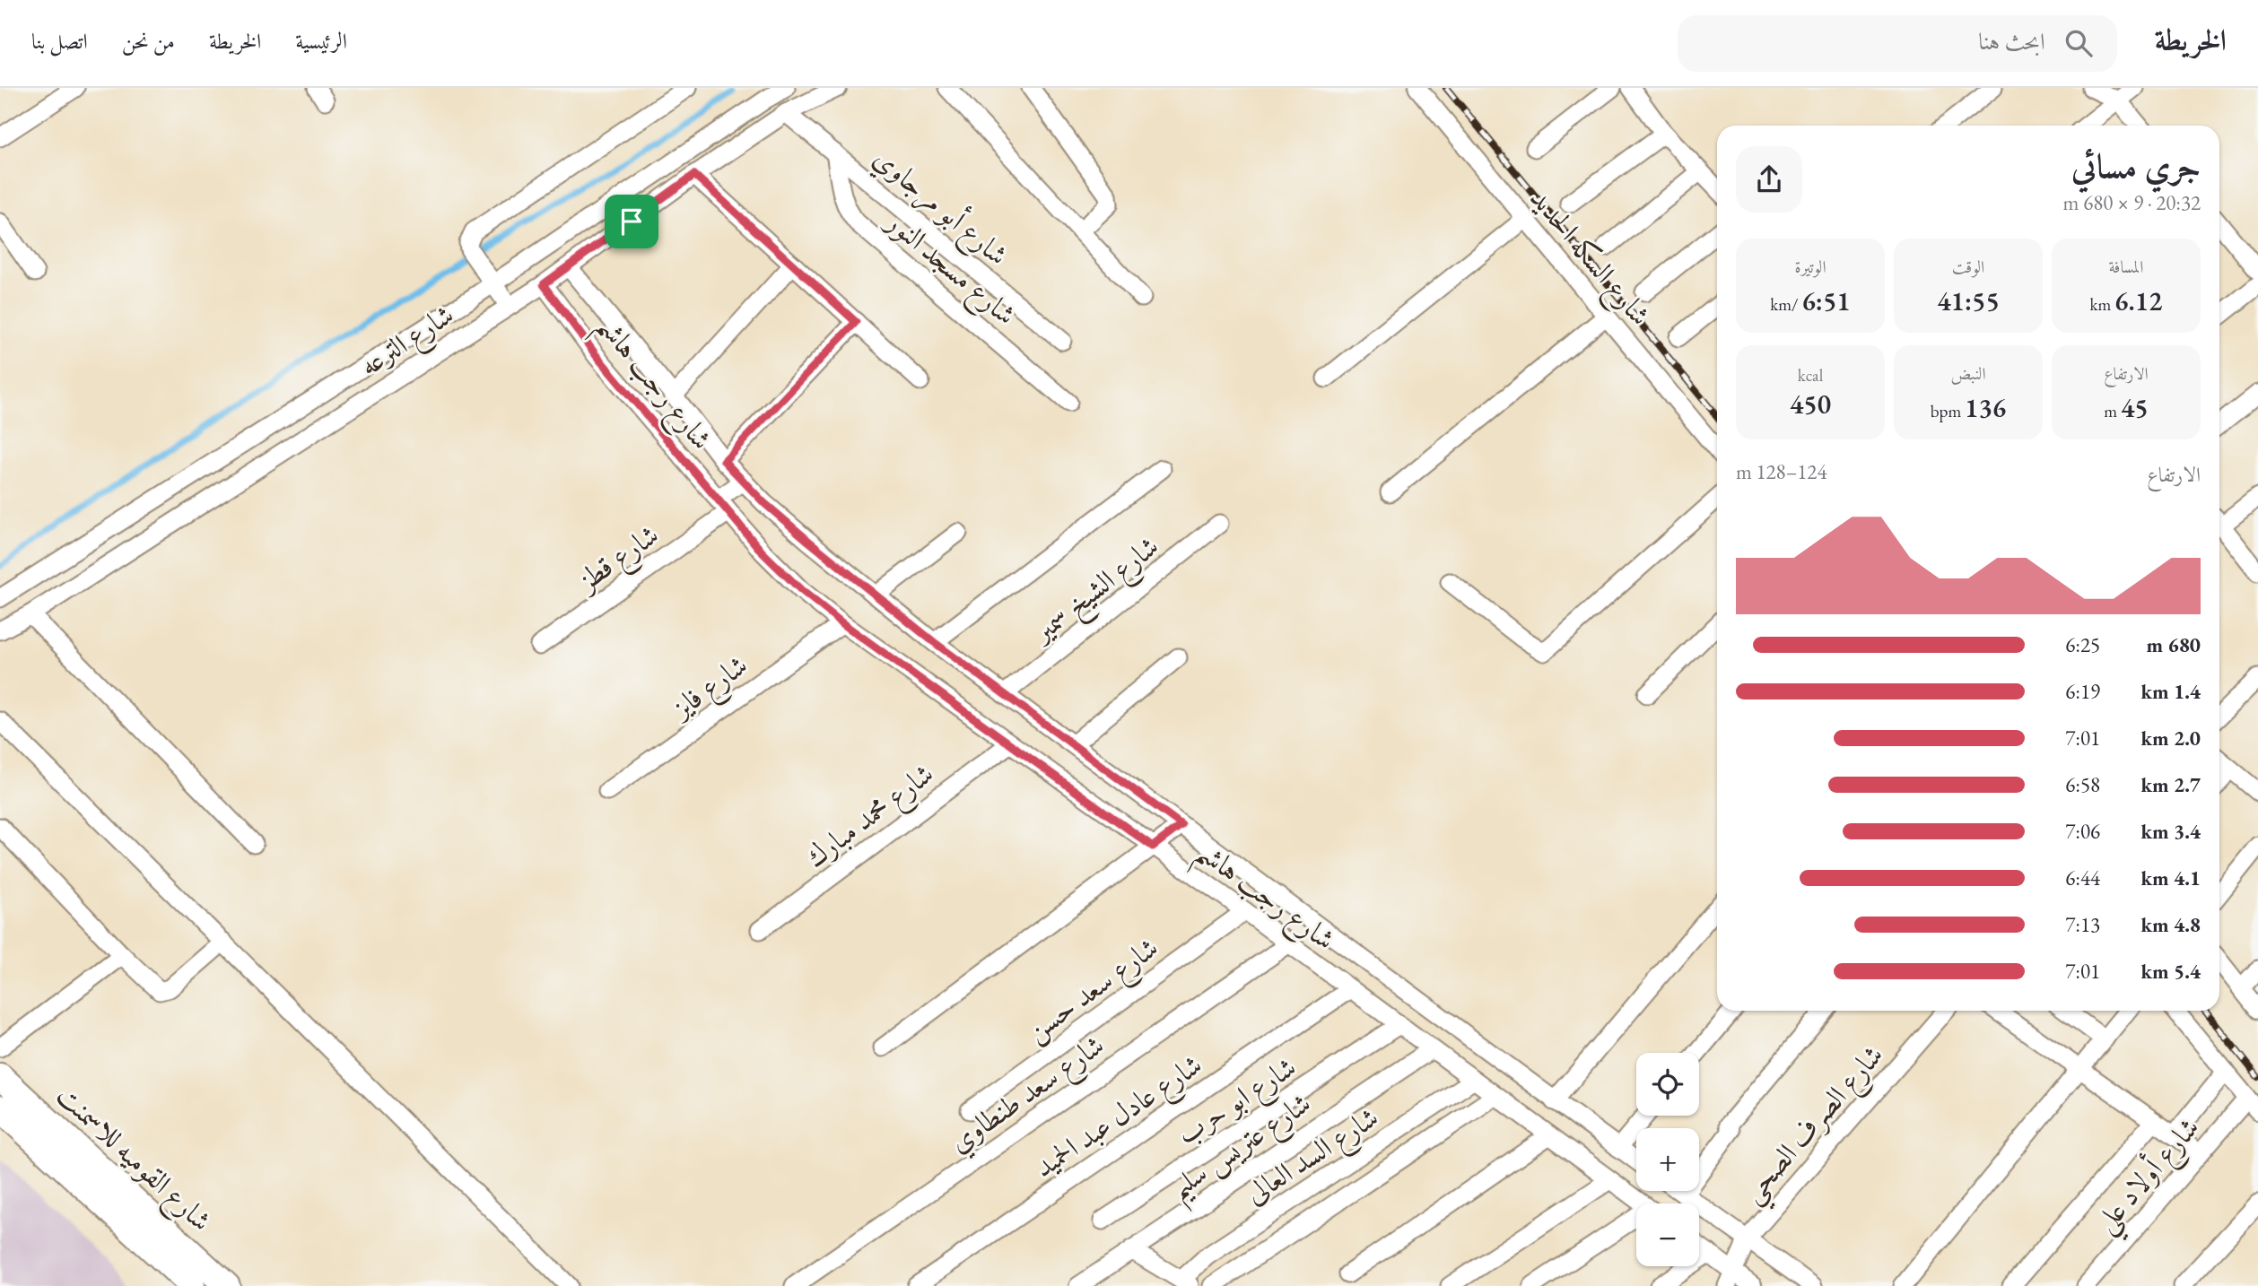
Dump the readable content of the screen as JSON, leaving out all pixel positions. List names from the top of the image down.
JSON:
{
  "streets": {
    "main road": ["شارع القوميه للاسمنت"],
    "street": [
      "شارع أبو مرجاوي",
      "شارع السكه الحديد",
      "شارع مسجد النور",
      "شارع الترعه",
      "شارع رجب هاشم",
      "شارع قطز",
      "شارع الشيخ سمير",
      "شارع فايز",
      "شارع محمد مبارك",
      "شارع سعد حسن",
      "شارع سعد طنطاوي",
      "شارع ابو حرب",
      "شارع عادل عبد الحميد",
      "شارع الصرف الصحي",
      "شارع عتريس سليم",
      "شارع السد العالى",
      "شارع أولاد علي"
    ]
  },
  "crossings": [
    ["شارع أبو مرجاوي", "شارع مسجد النور"],
    ["شارع أبو مرجاوي", "شارع الترعه"],
    ["شارع الترعه", "شارع رجب هاشم"],
    ["شارع رجب هاشم", "شارع قطز"],
    ["شارع رجب هاشم", "شارع الشيخ سمير"],
    ["شارع رجب هاشم", "شارع فايز"],
    ["شارع رجب هاشم", "شارع محمد مبارك"],
    ["شارع رجب هاشم", "شارع سعد حسن"],
    ["شارع رجب هاشم", "شارع سعد طنطاوي"],
    ["شارع رجب هاشم", "شارع ابو حرب"],
    ["شارع رجب هاشم", "شارع عادل عبد الحميد"],
    ["شارع رجب هاشم", "شارع عتريس سليم"],
    ["شارع رجب هاشم", "شارع السد العالى"]
  ],
  "page": {
    "header": "الخريطة",
    "search": "ابحث هنا",
    "nav": [
      "الرئيسية",
      "الخريطة",
      "من نحن",
      "اتصل بنا"
    ],
    "heading": ["جري مسائي", "20:32 · 9 × 680 m"],
    "stats": [
      ["المسافة", "6.12 km"],
      ["الوقت", "41:55"],
      ["الوتيرة", "6:51 /km"],
      ["الارتفاع", "45 m"],
      ["النبض", "136 bpm"],
      ["kcal", "450"]
    ],
    "chart": ["الارتفاع", "124–128 m"],
    "list": [
      {
        "name": "680 m",
        "note": "6:25"
      },
      {
        "name": "1.4 km",
        "note": "6:19"
      },
      {
        "name": "2.0 km",
        "note": "7:01"
      },
      {
        "name": "2.7 km",
        "note": "6:58"
      },
      {
        "name": "3.4 km",
        "note": "7:06"
      },
      {
        "name": "4.1 km",
        "note": "6:44"
      },
      {
        "name": "4.8 km",
        "note": "7:13"
      },
      {
        "name": "5.4 km",
        "note": "7:01"
      }
    ],
    "map_buttons": ["+", "−"]
  }
}
